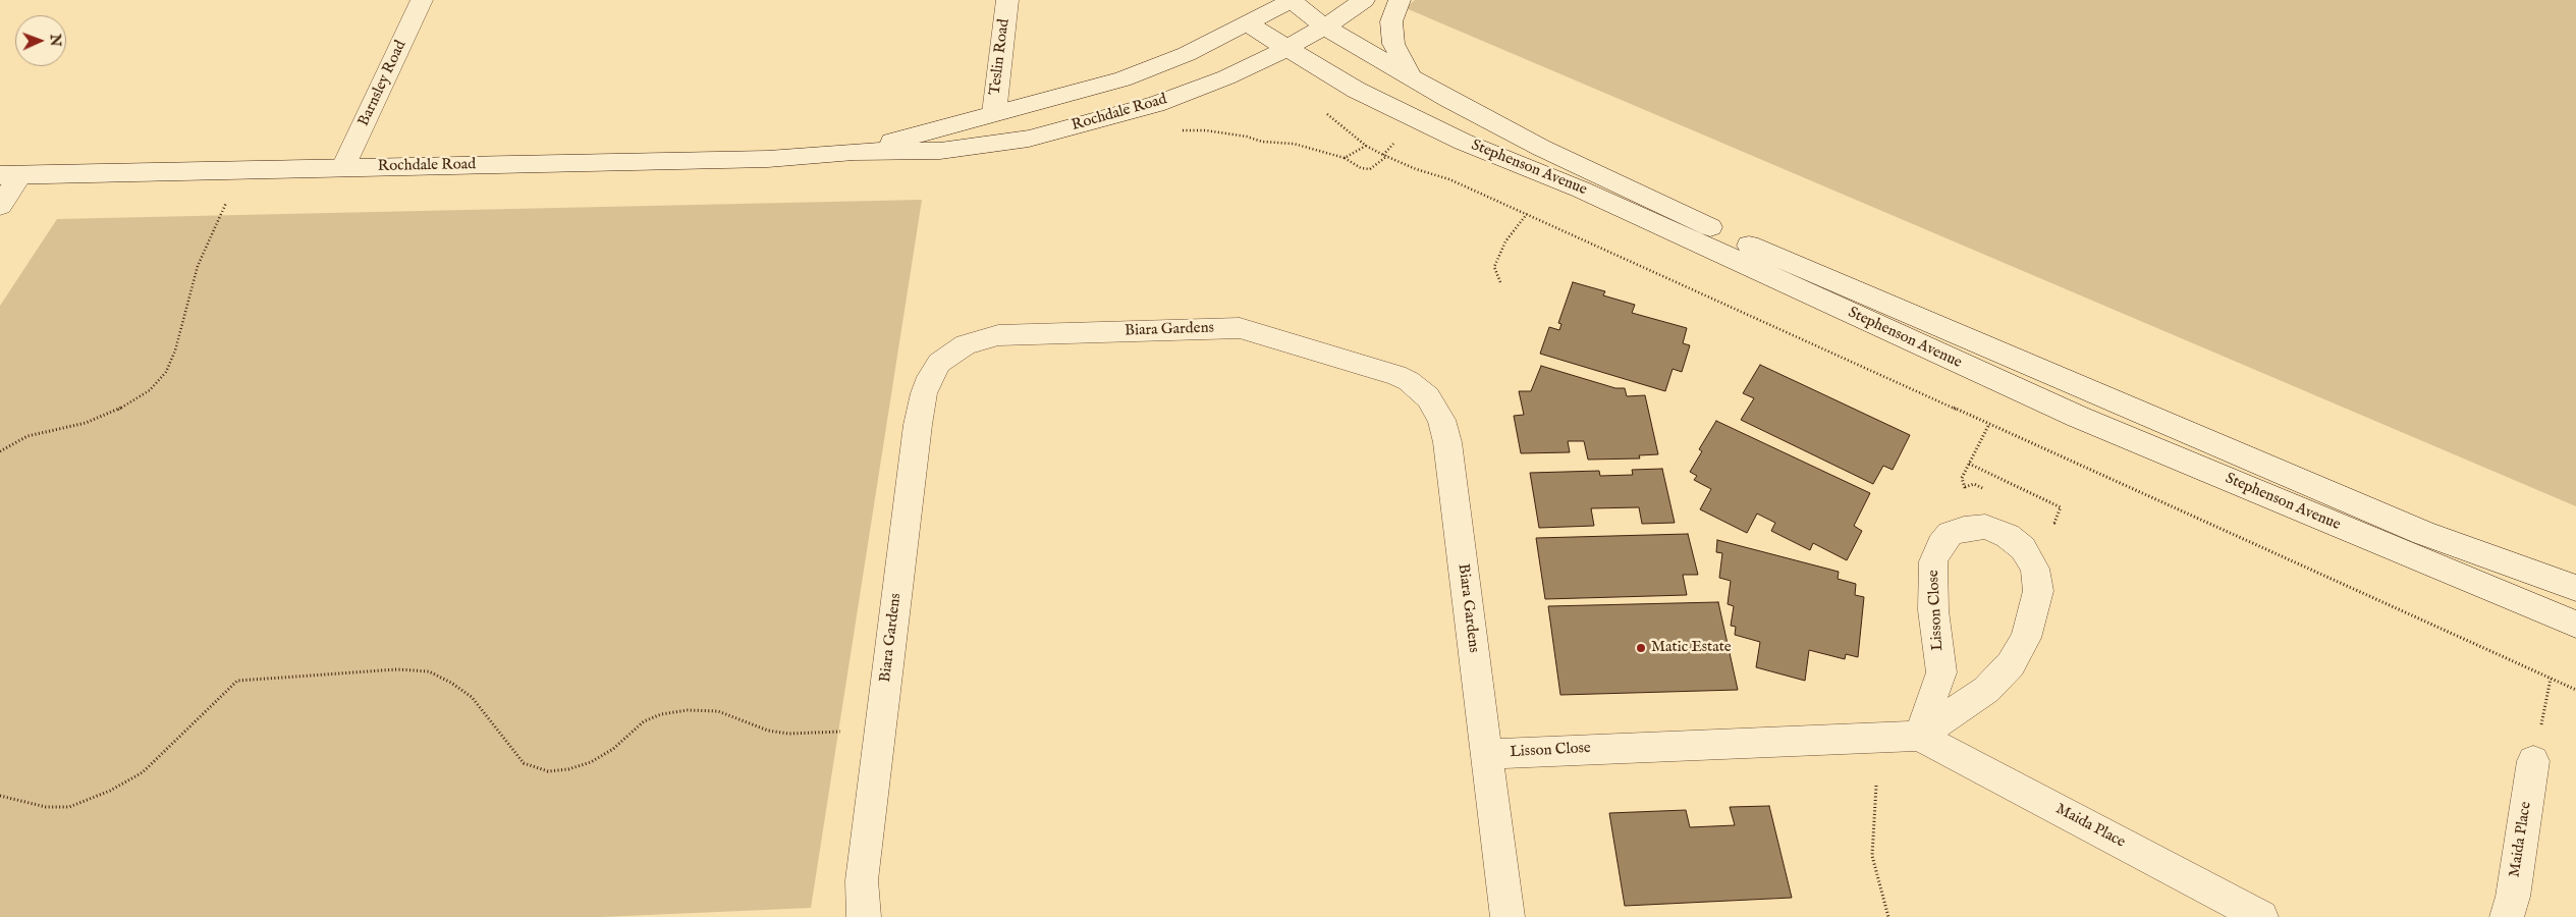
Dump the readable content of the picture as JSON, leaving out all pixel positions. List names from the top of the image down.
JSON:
{
  "streets": {
    "main road": [
      "Teslin Road",
      "Barnsley Road",
      "Rochdale Road",
      "Stephenson Avenue",
      "Biara Gardens",
      "Lisson Close",
      "Maida Place"
    ]
  },
  "crossings": [
    ["Teslin Road", "Rochdale Road"],
    ["Barnsley Road", "Rochdale Road"],
    ["Rochdale Road", "Stephenson Avenue"],
    ["Biara Gardens", "Lisson Close"],
    ["Lisson Close", "Maida Place"]
  ],
  "places": ["Matic Estate"],
  "north": "right"
}
